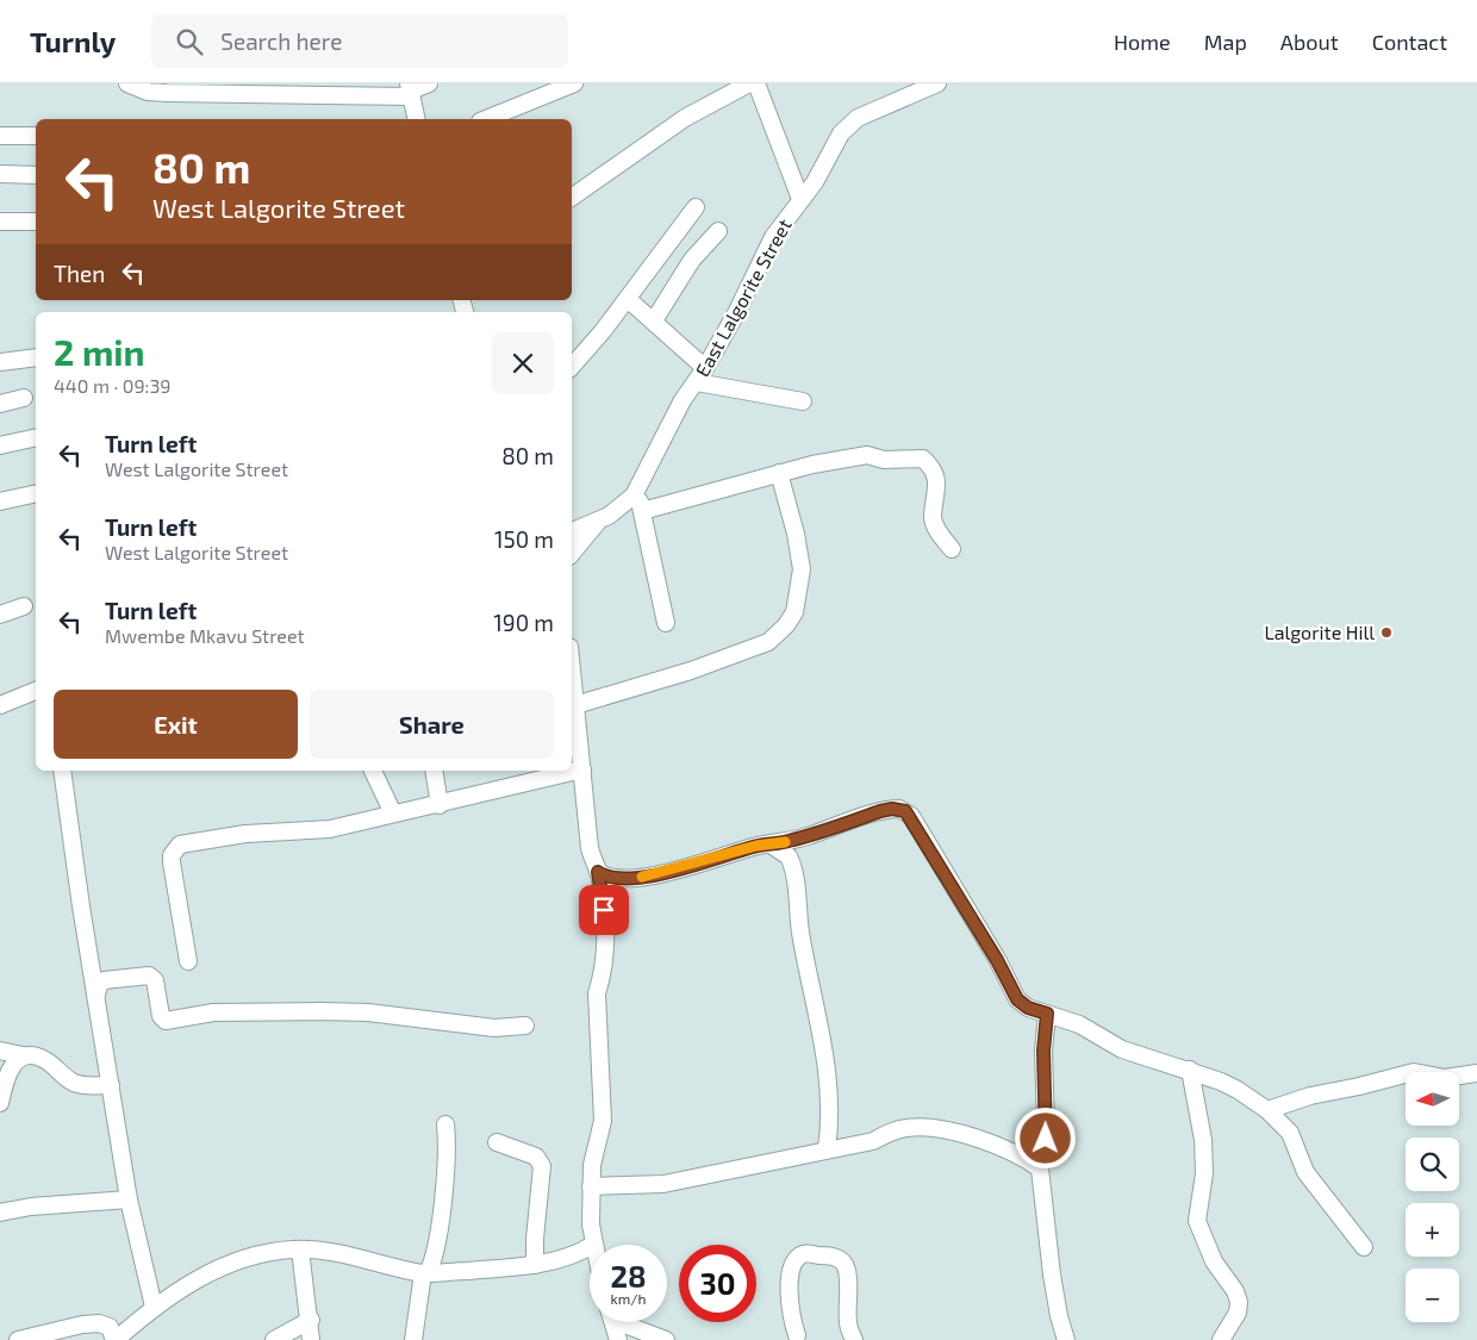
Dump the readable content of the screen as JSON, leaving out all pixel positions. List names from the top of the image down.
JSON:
{
  "streets": {
    "street": ["East Lalgorite Street"]
  },
  "places": ["Lalgorite Hill"],
  "north": "left",
  "page": {
    "header": "Turnly",
    "search": "Search here",
    "nav": [
      "Home",
      "Map",
      "About",
      "Contact"
    ],
    "turn": ["80 m", "West Lalgorite Street"],
    "then": "Then",
    "heading": ["2 min", "440 m · 09:39"],
    "list": [
      {
        "name": "Turn left",
        "note": "West Lalgorite Street",
        "value": "80 m"
      },
      {
        "name": "Turn left",
        "note": "West Lalgorite Street",
        "value": "150 m"
      },
      {
        "name": "Turn left",
        "note": "Mwembe Mkavu Street",
        "value": "190 m"
      }
    ],
    "buttons": ["Exit", "Share"],
    "map_buttons": ["+", "−"],
    "speed": "28 km/h",
    "limit": "30"
  }
}
